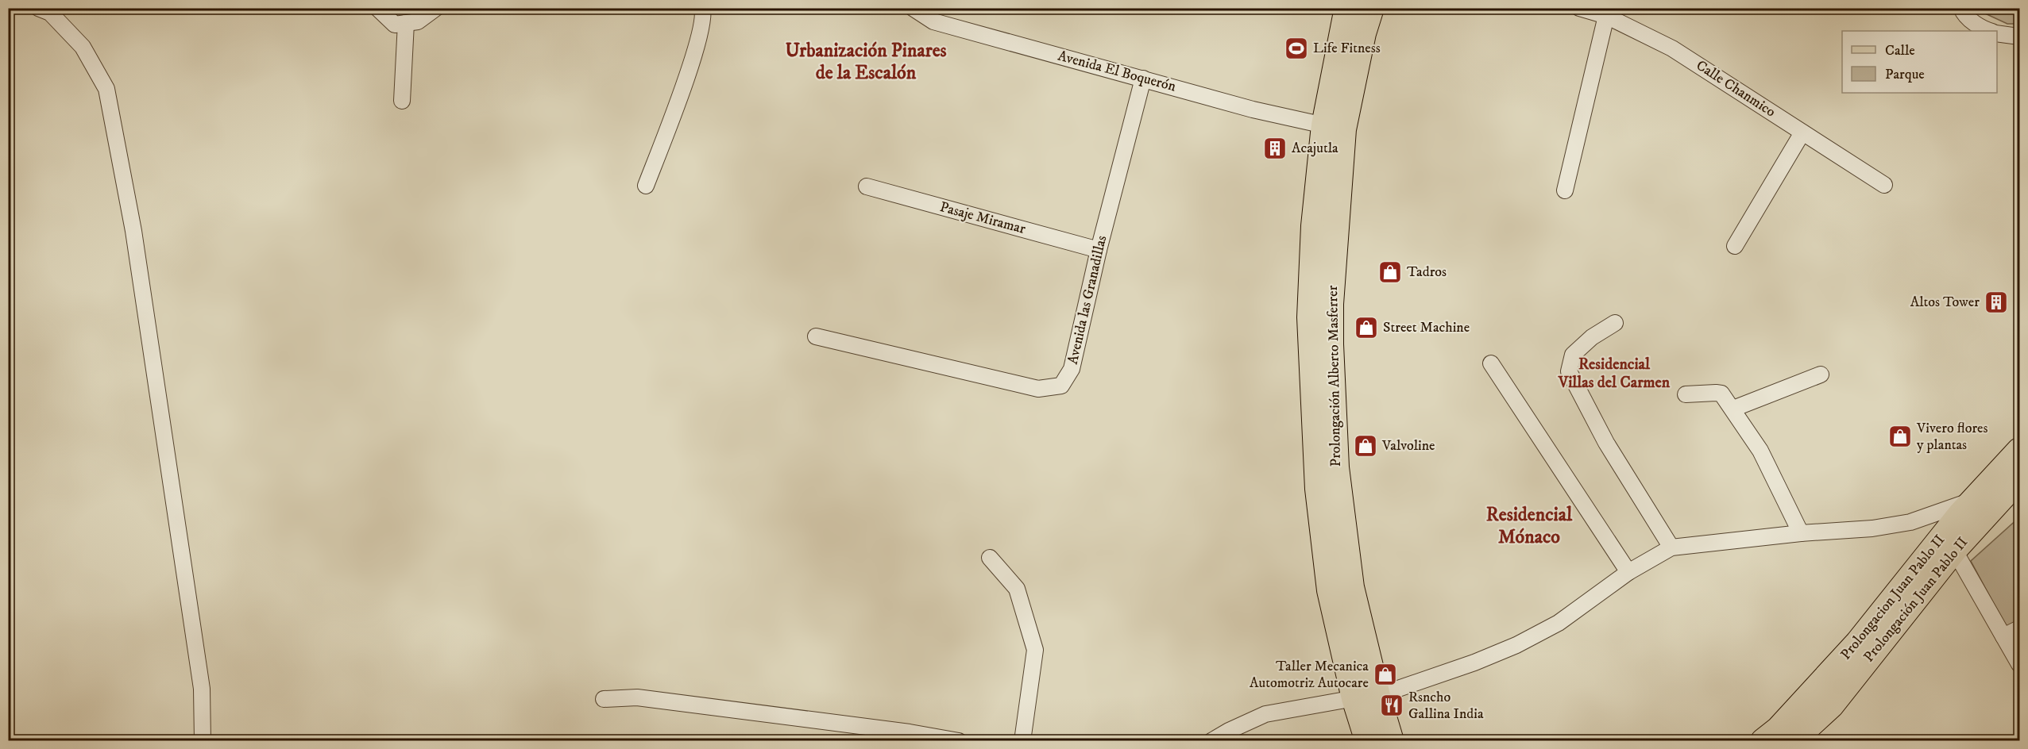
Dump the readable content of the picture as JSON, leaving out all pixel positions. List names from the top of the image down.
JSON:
{
  "streets": {
    "main road": ["Prolongación Alberto Masferrer", "Prolongacion Juan Pablo II", "Prolongación Juan Pablo II"],
    "street": [
      "Avenida El Boquerón",
      "Calle Chanmico",
      "Pasaje Miramar",
      "Avenida las Granadillas"
    ]
  },
  "crossings": [
    ["Avenida El Boquerón", "Avenida las Granadillas"],
    ["Avenida El Boquerón", "Prolongación Alberto Masferrer"],
    ["Pasaje Miramar", "Avenida las Granadillas"]
  ],
  "districts": ["Urbanización Pinares de la Escalón", "Residencial Villas del Carmen", "Residencial Mónaco"],
  "places": {
    "sports": ["Life Fitness"],
    "building": ["Acajutla", "Altos Tower"],
    "shop": [
      "Tadros",
      "Street Machine",
      "Vivero flores y plantas",
      "Valvoline",
      "Taller Mecanica Automotriz Autocare"
    ],
    "restaurant": ["Rsncho Gallina India"]
  },
  "legend": ["Calle", "Parque"]
}
